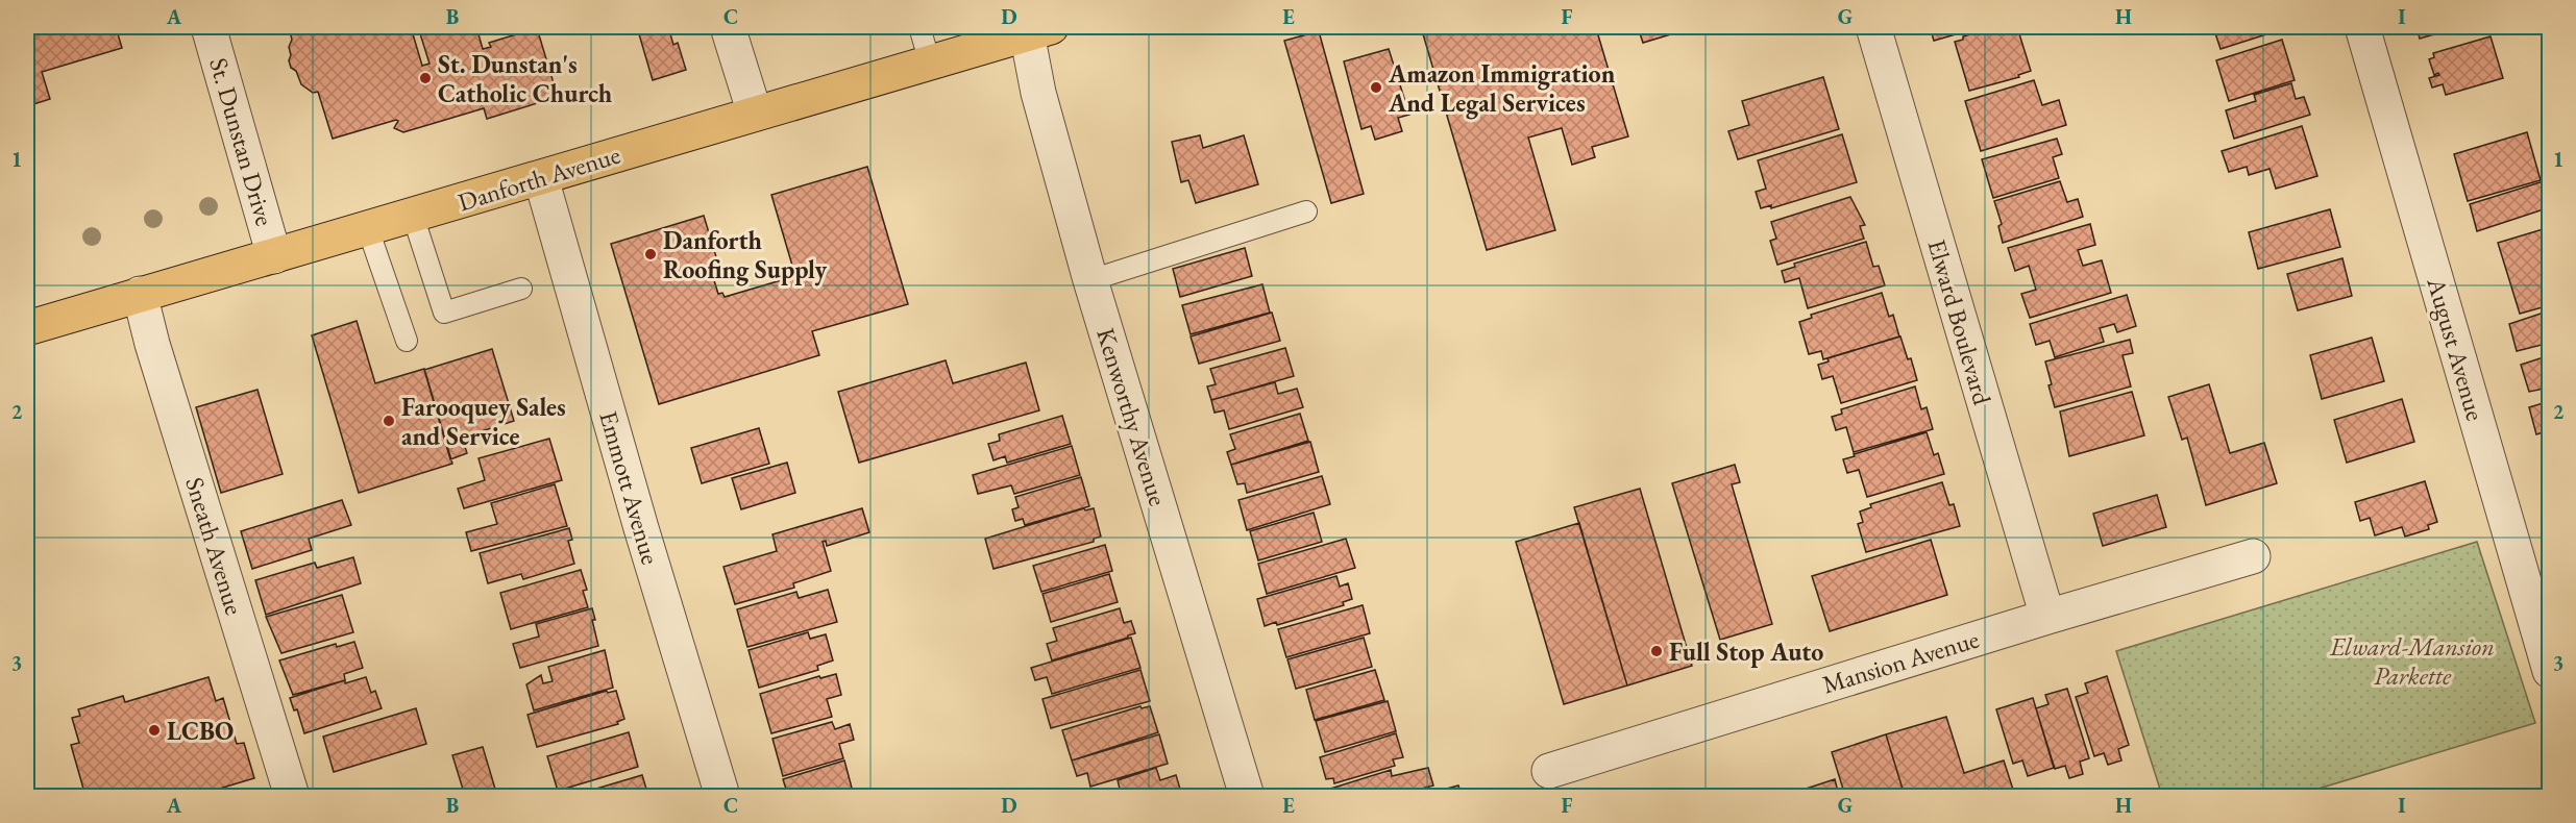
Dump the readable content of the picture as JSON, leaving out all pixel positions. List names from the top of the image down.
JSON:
{
  "streets": {
    "main road": ["Danforth Avenue"],
    "street": [
      "St. Dunstan Drive",
      "Elward Boulevard",
      "August Avenue",
      "Kenworthy Avenue",
      "Emmott Avenue",
      "Sneath Avenue",
      "Mansion Avenue"
    ]
  },
  "crossings": [
    ["St. Dunstan Drive", "Danforth Avenue"],
    ["Danforth Avenue", "Kenworthy Avenue"],
    ["Danforth Avenue", "Emmott Avenue"],
    ["Danforth Avenue", "Sneath Avenue"],
    ["Elward Boulevard", "Mansion Avenue"]
  ],
  "parks": ["Elward-Mansion Parkette"],
  "places": [
    "St. Dunstan's Catholic Church",
    "Amazon Immigration And Legal Services",
    "Danforth Roofing Supply",
    "Farooquey Sales and Service",
    "Full Stop Auto",
    "LCBO"
  ],
  "grid": {
    "columns": [
      "A",
      "B",
      "C",
      "D",
      "E",
      "F",
      "G",
      "H",
      "I"
    ],
    "rows": ["1", "2", "3"]
  }
}
